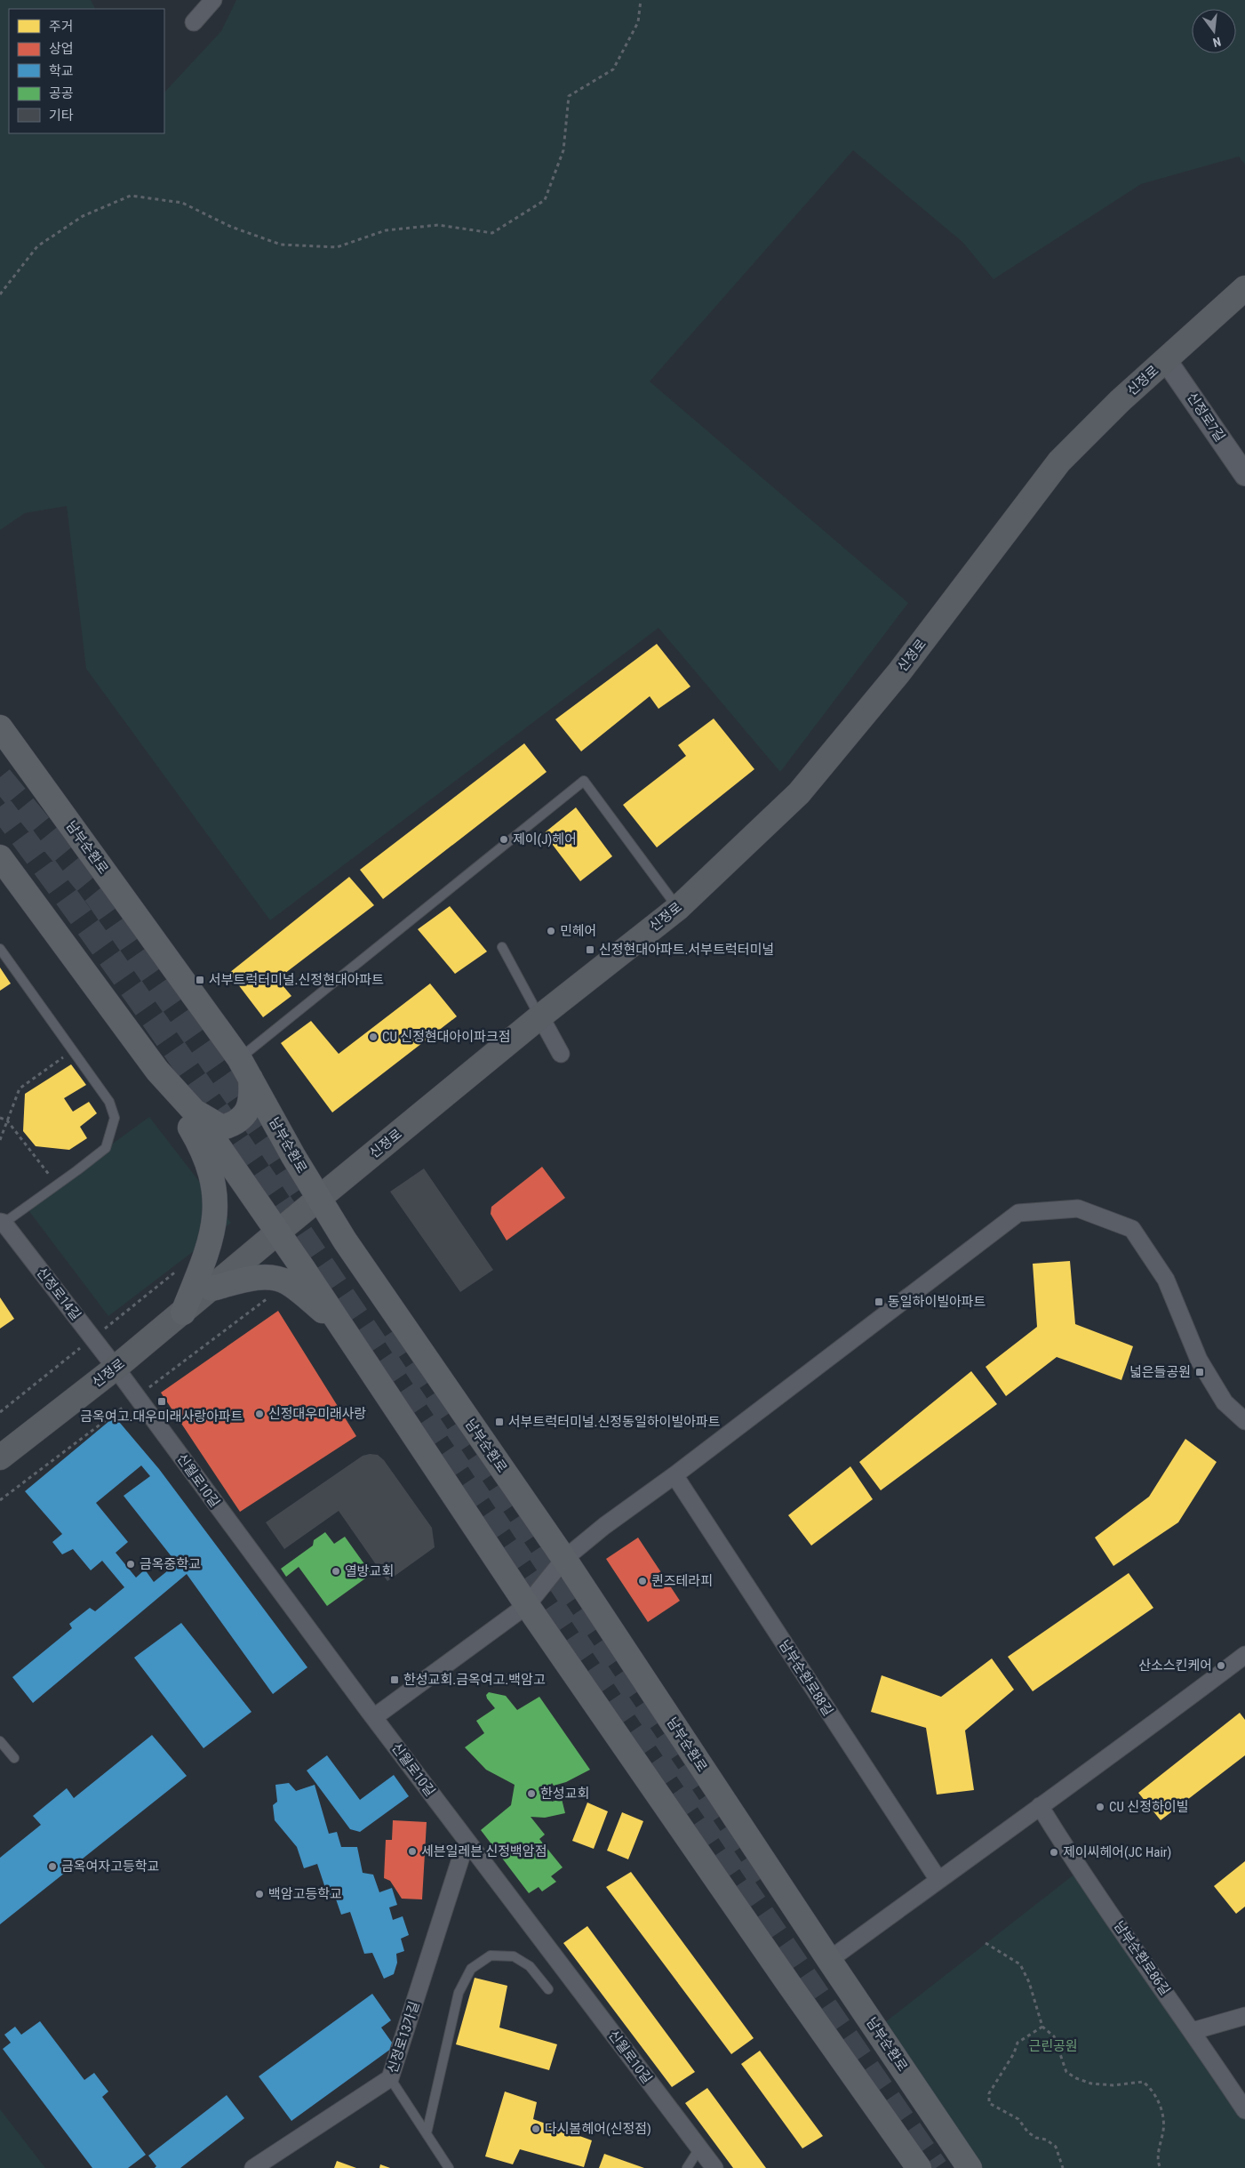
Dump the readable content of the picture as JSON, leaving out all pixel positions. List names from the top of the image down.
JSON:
{
  "streets": {
    "main road": ["신정로", "남부순환로"],
    "street": [
      "신정로7길",
      "신정로14길",
      "신월로10길",
      "남부순환로88길",
      "남부순환로86길",
      "신정로13가길"
    ]
  },
  "crossings": [
    ["신정로", "신정로7길"],
    ["신정로", "남부순환로"],
    ["신정로", "신정로14길"],
    ["신정로", "신월로10길"],
    ["신정로14길", "신월로10길"],
    ["신월로10길", "신정로13가길"]
  ],
  "parks": ["근린공원"],
  "places": {
    "other": [
      "제이(J)헤어",
      "민헤어",
      "CU 신정현대아이파크점",
      "신정대우미래사랑",
      "금옥중학교",
      "열방교회",
      "퀸즈테라피",
      "산소스킨케어",
      "한성교회",
      "CU 신정하이빌",
      "세븐일레븐 신정백암점",
      "제이씨헤어(JC Hair)",
      "금옥여자고등학교",
      "백암고등학교",
      "다시봄헤어(신정점)"
    ],
    "transit": [
      "신정현대아파트.서부트럭터미널",
      "서부트럭터미널.신정현대아파트",
      "동일하이빌아파트",
      "넓은들공원",
      "금옥여고.대우미래사랑아파트",
      "서부트럭터미널.신정동일하이빌아파트",
      "한성교회.금옥여고.백암고"
    ]
  },
  "legend": [
    "주거",
    "상업",
    "학교",
    "공공",
    "기타"
  ],
  "north": "bottom"
}
